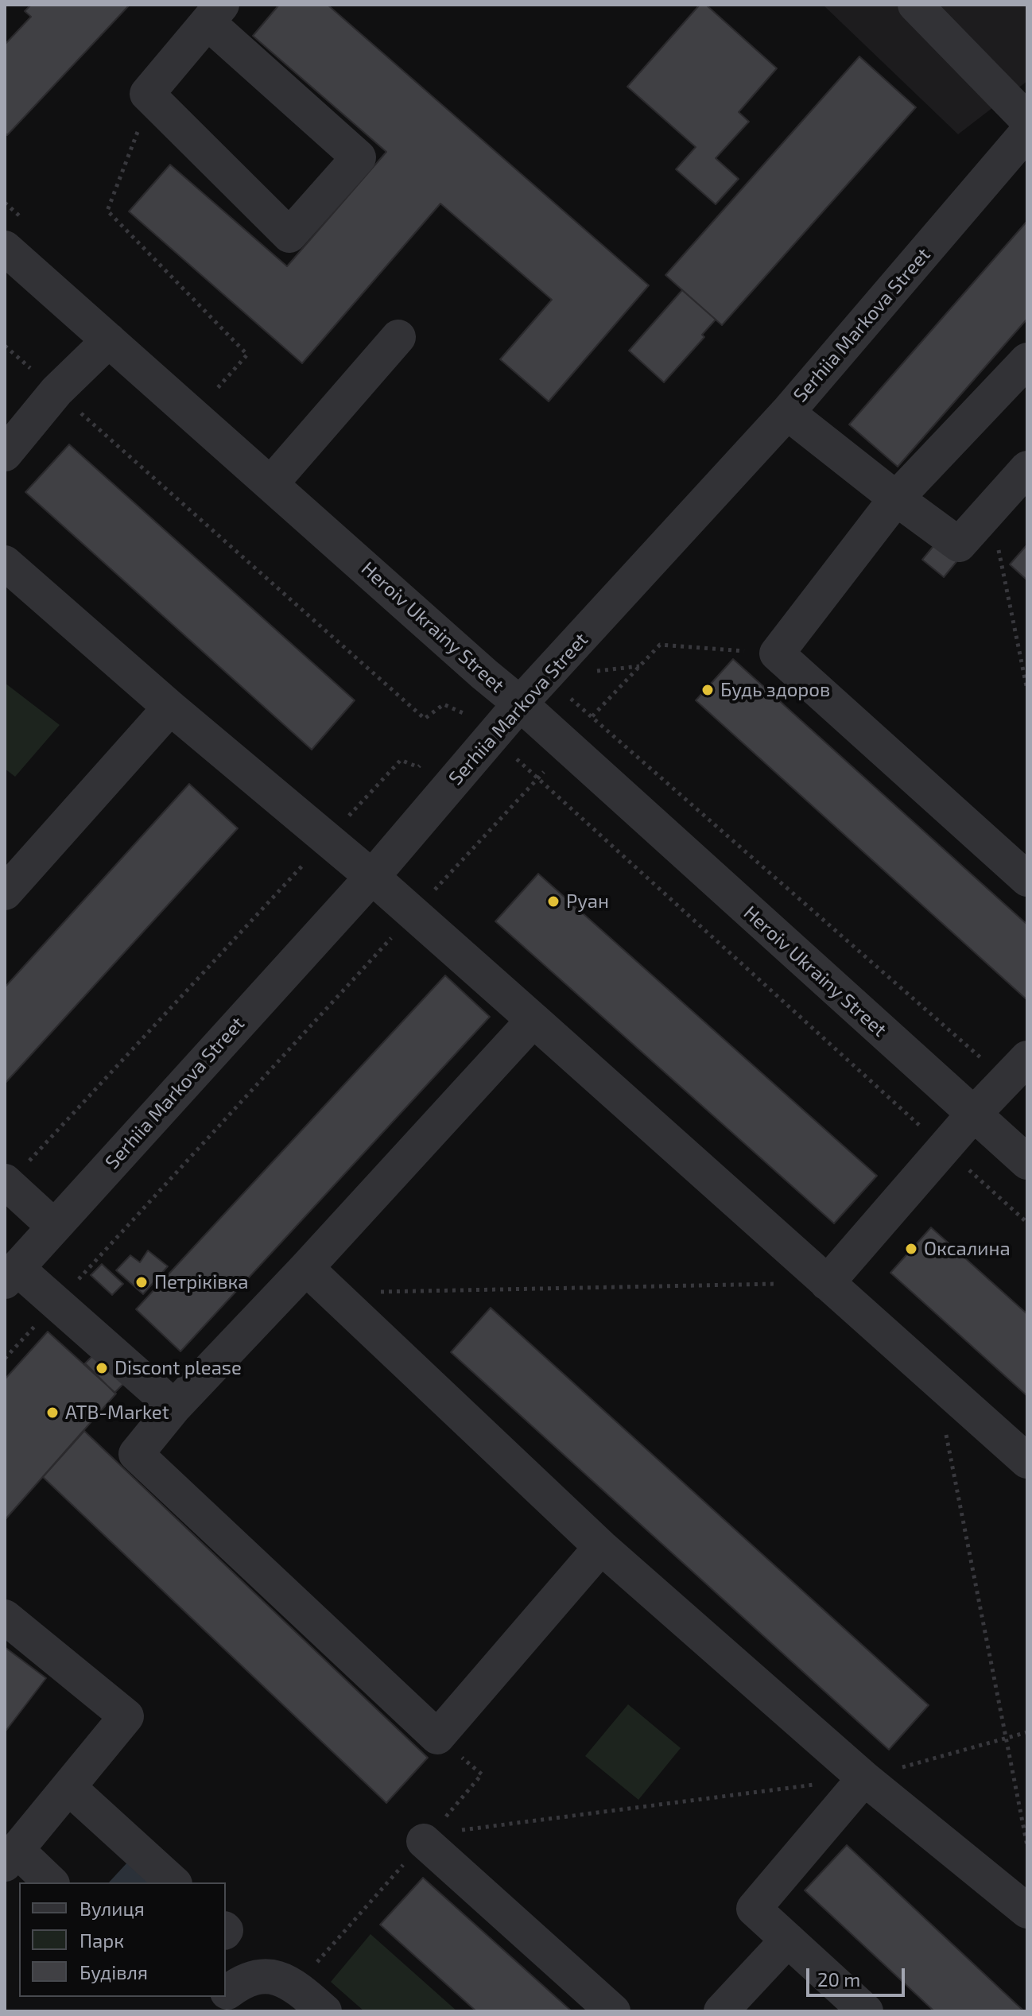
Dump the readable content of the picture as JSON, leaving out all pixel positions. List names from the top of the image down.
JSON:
{
  "streets": {
    "street": ["Serhiia Markova Street", "Heroiv Ukrainy Street"]
  },
  "crossings": [
    ["Serhiia Markova Street", "Heroiv Ukrainy Street"]
  ],
  "places": [
    "Будь здоров",
    "Руан",
    "Оксалина",
    "Петріківка",
    "Discont please",
    "ATB-Market"
  ],
  "legend": ["Вулиця", "Парк", "Будівля"],
  "scale_bar": "20 m"
}
